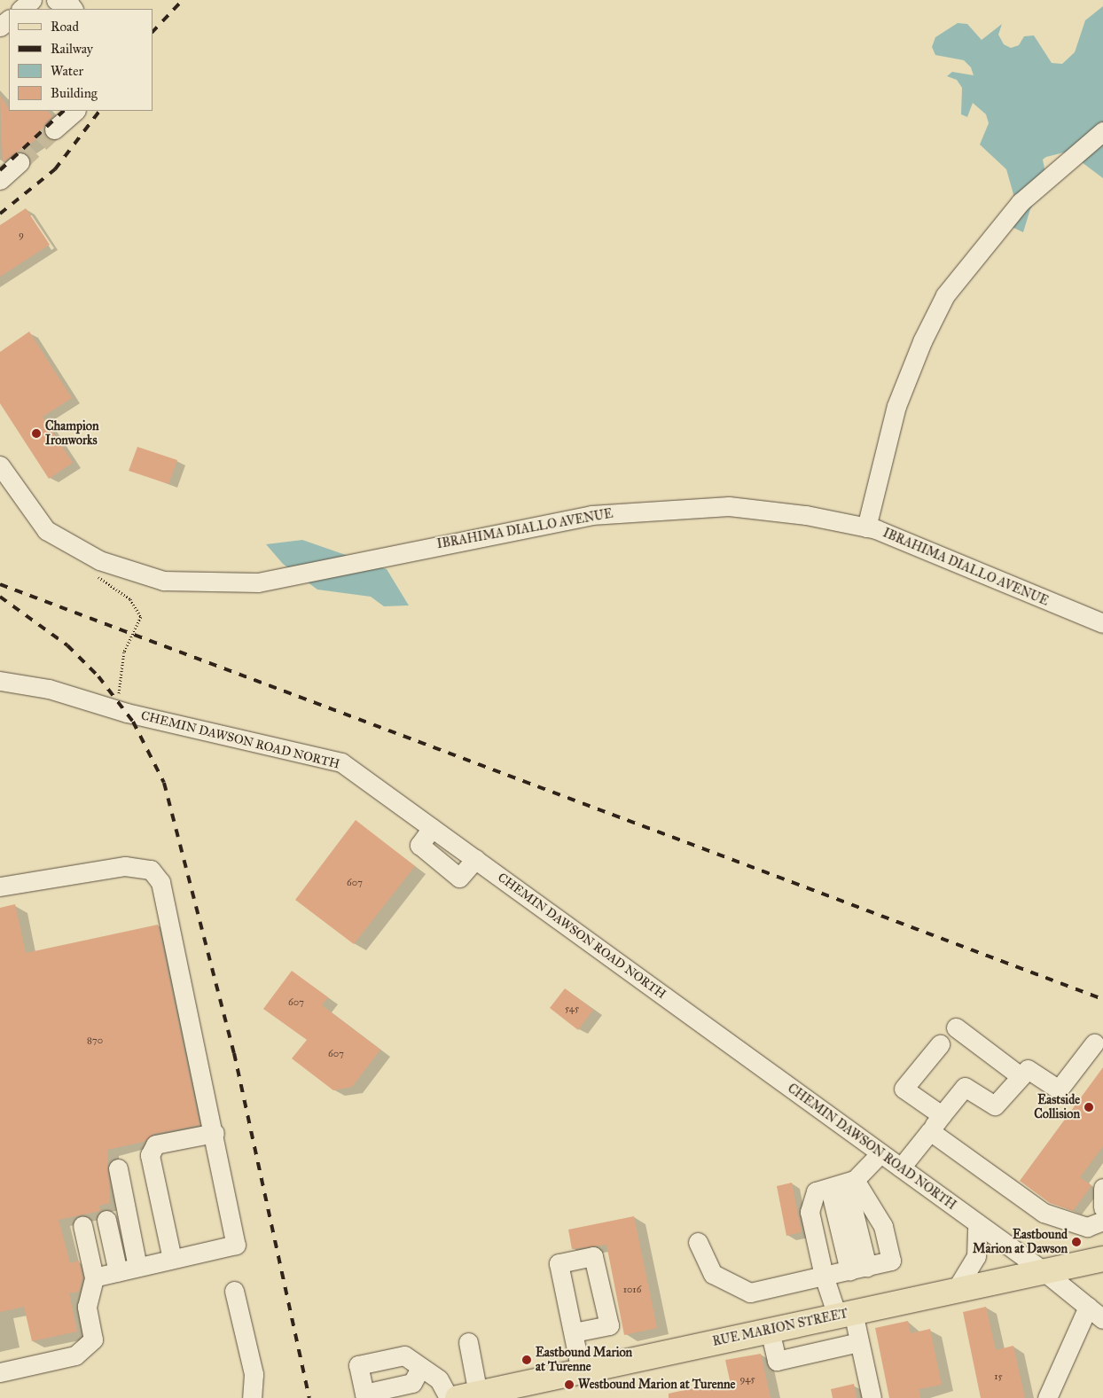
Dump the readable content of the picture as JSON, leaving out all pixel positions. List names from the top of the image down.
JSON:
{
  "streets": {
    "main road": ["RUE MARION STREET"],
    "street": ["IBRAHIMA DIALLO AVENUE", "CHEMIN DAWSON ROAD NORTH"]
  },
  "crossings": [
    ["CHEMIN DAWSON ROAD NORTH", "RUE MARION STREET"]
  ],
  "places": [
    "Champion Ironworks",
    "Eastside Collision",
    "Eastbound Marion at Dawson",
    "Eastbound Marion at Turenne",
    "Westbound Marion at Turenne"
  ],
  "house_numbers": [
    "9",
    "607",
    "607",
    "545",
    "870",
    "607",
    "1016",
    "15",
    "945"
  ],
  "legend": [
    "Road",
    "Railway",
    "Water",
    "Building"
  ]
}
